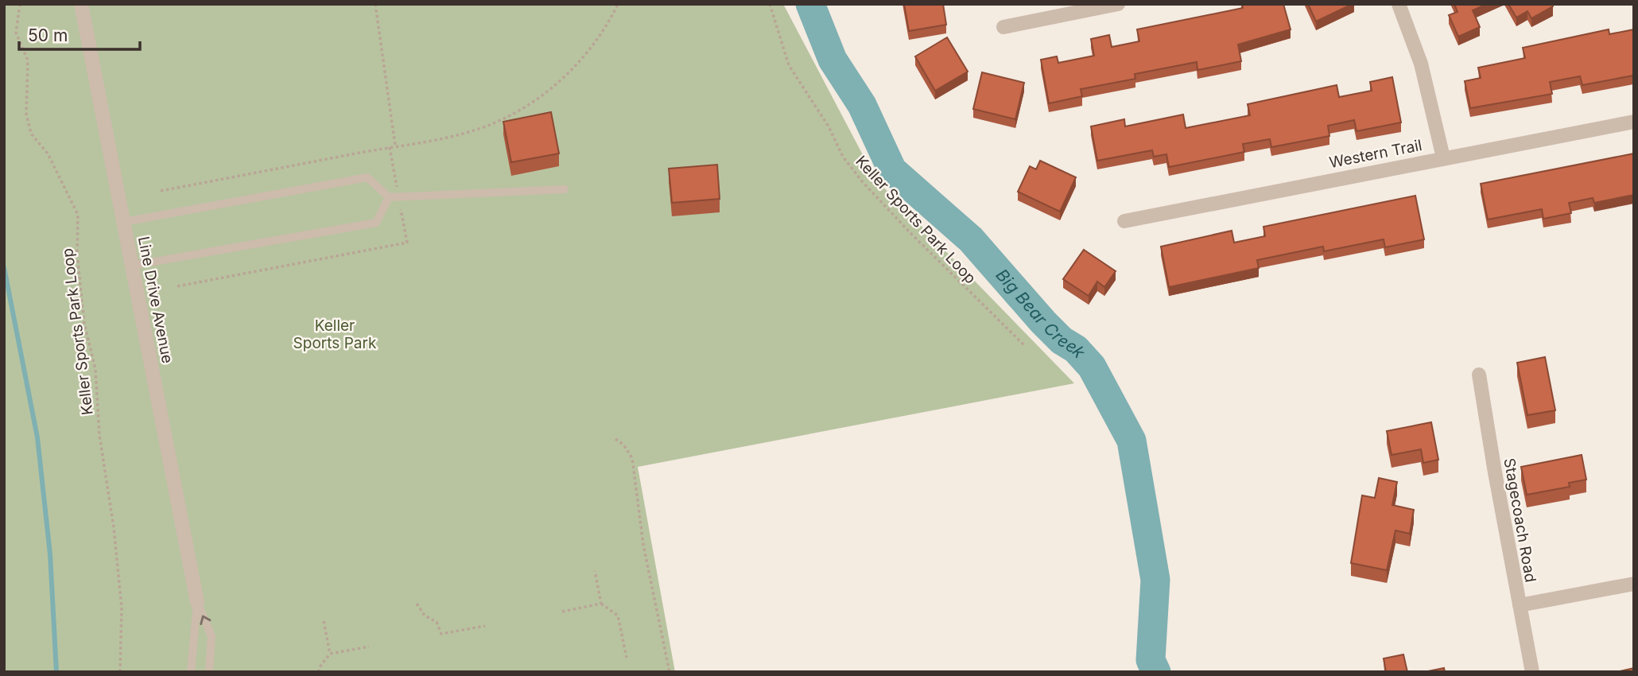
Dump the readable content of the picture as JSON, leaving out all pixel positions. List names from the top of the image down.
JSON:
{
  "streets": {
    "street": ["Western Trail", "Line Drive Avenue", "Stagecoach Road"],
    "path": ["Keller Sports Park Loop"]
  },
  "water": ["Big Bear Creek"],
  "parks": ["Keller Sports Park"],
  "scale_bar": "50 m"
}
